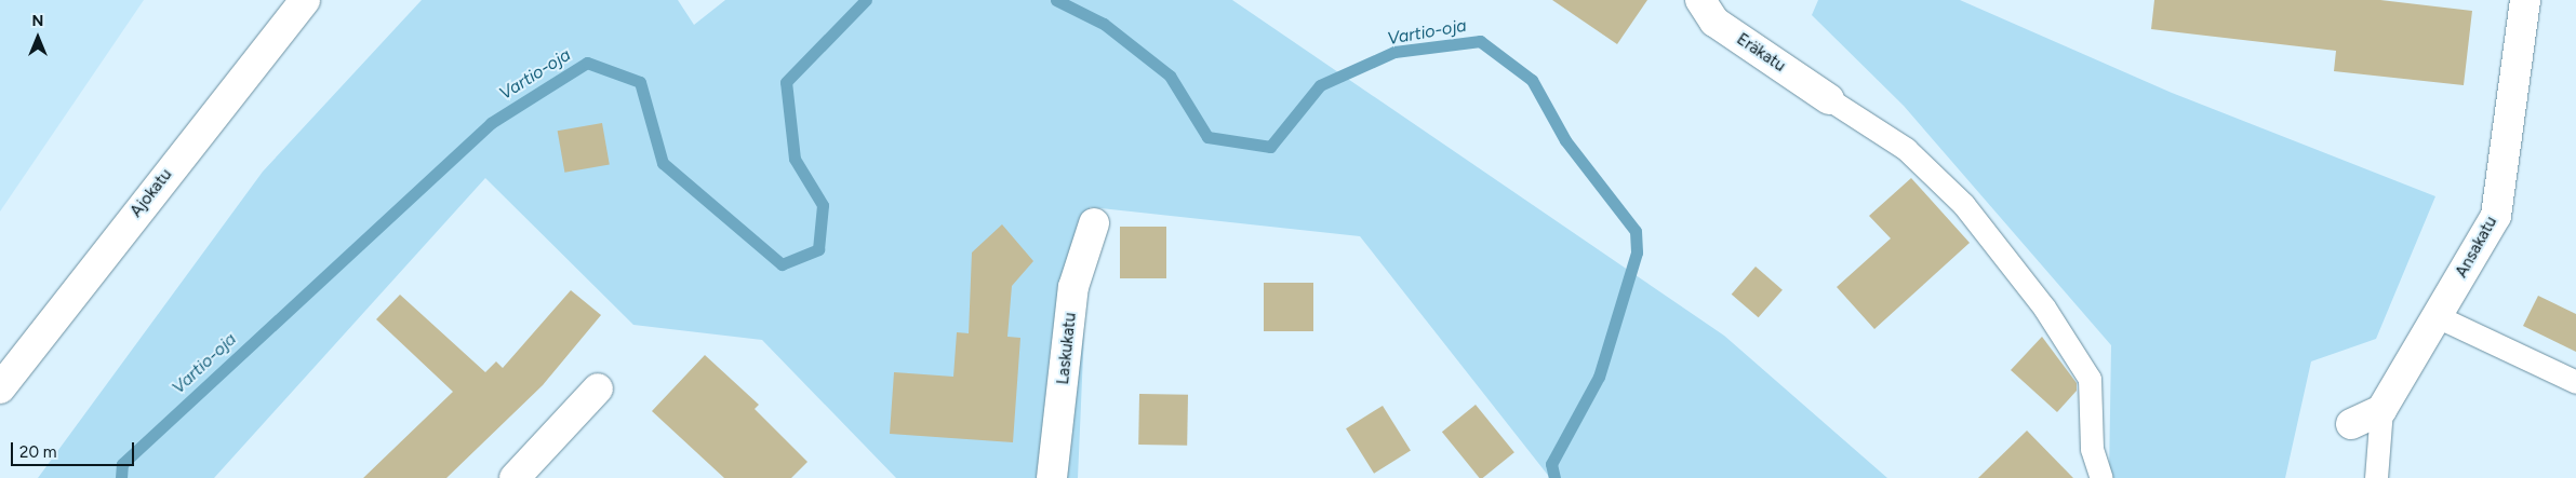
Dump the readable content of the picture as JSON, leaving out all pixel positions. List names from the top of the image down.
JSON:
{
  "streets": {
    "street": [
      "Eräkatu",
      "Ajokatu",
      "Ansakatu",
      "Laskukatu"
    ]
  },
  "water": ["Vartio-oja"],
  "scale_bar": "20 m",
  "north": "top"
}
